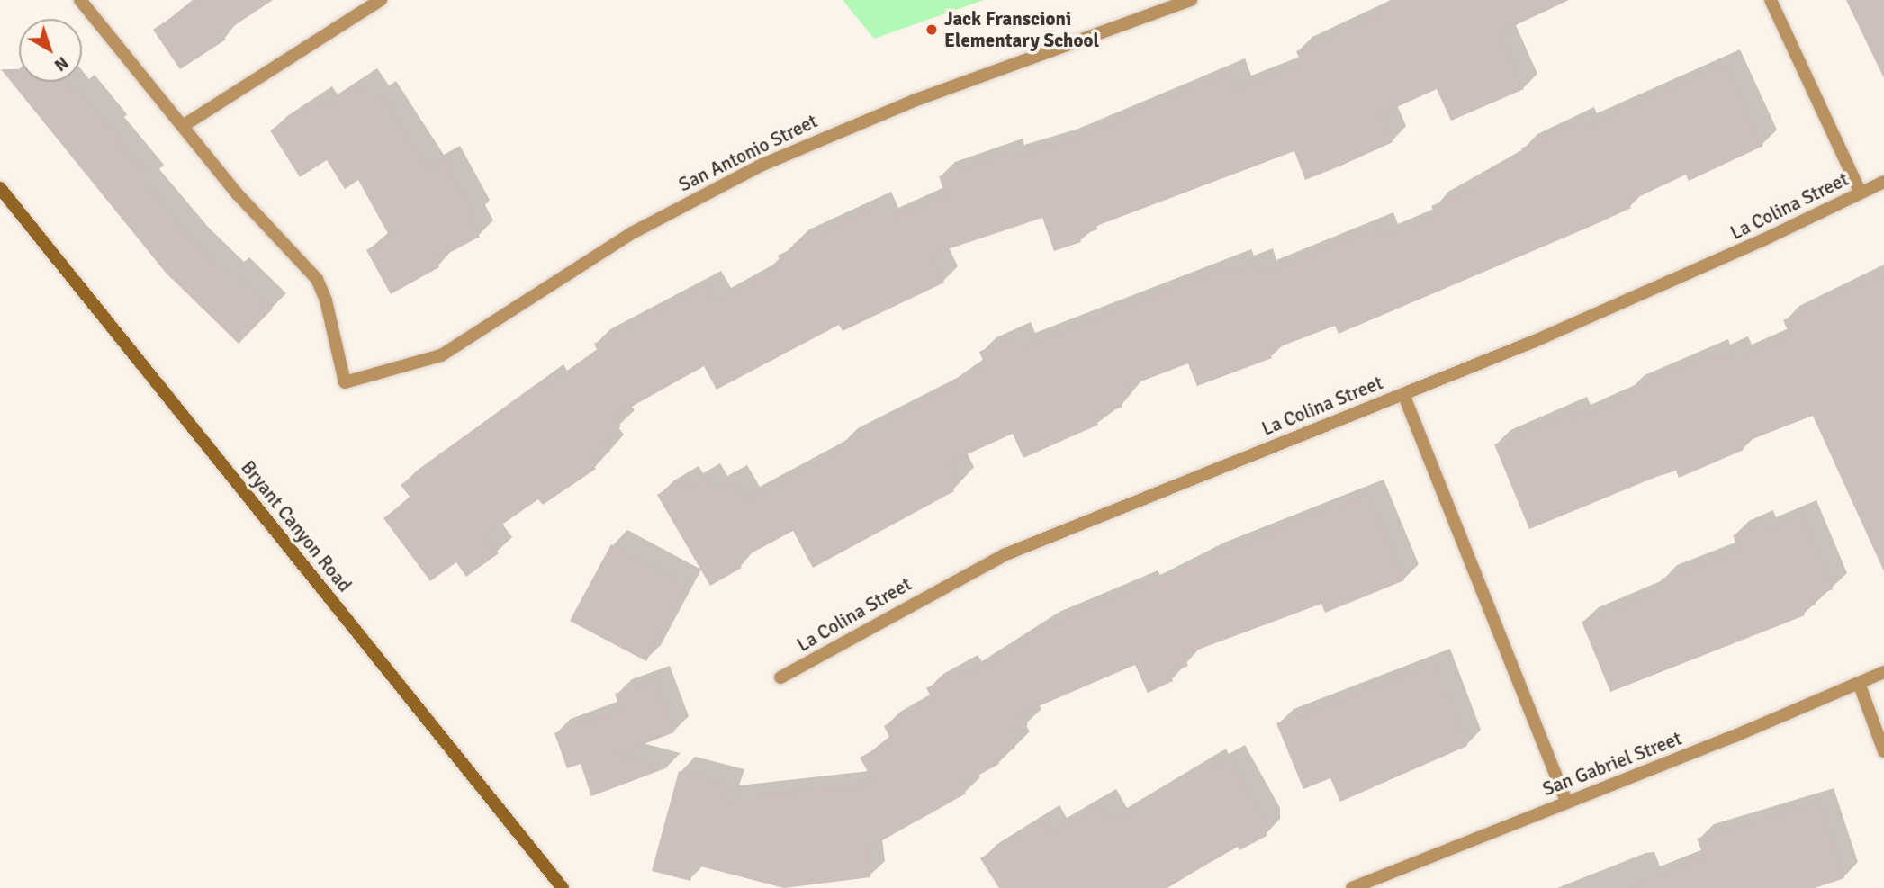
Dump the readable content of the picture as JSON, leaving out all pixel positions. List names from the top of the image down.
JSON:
{
  "streets": {
    "street": [
      "San Antonio Street",
      "La Colina Street",
      "Bryant Canyon Road",
      "San Gabriel Street"
    ]
  },
  "places": ["Jack Franscioni Elementary School"],
  "north": "bottom right"
}
